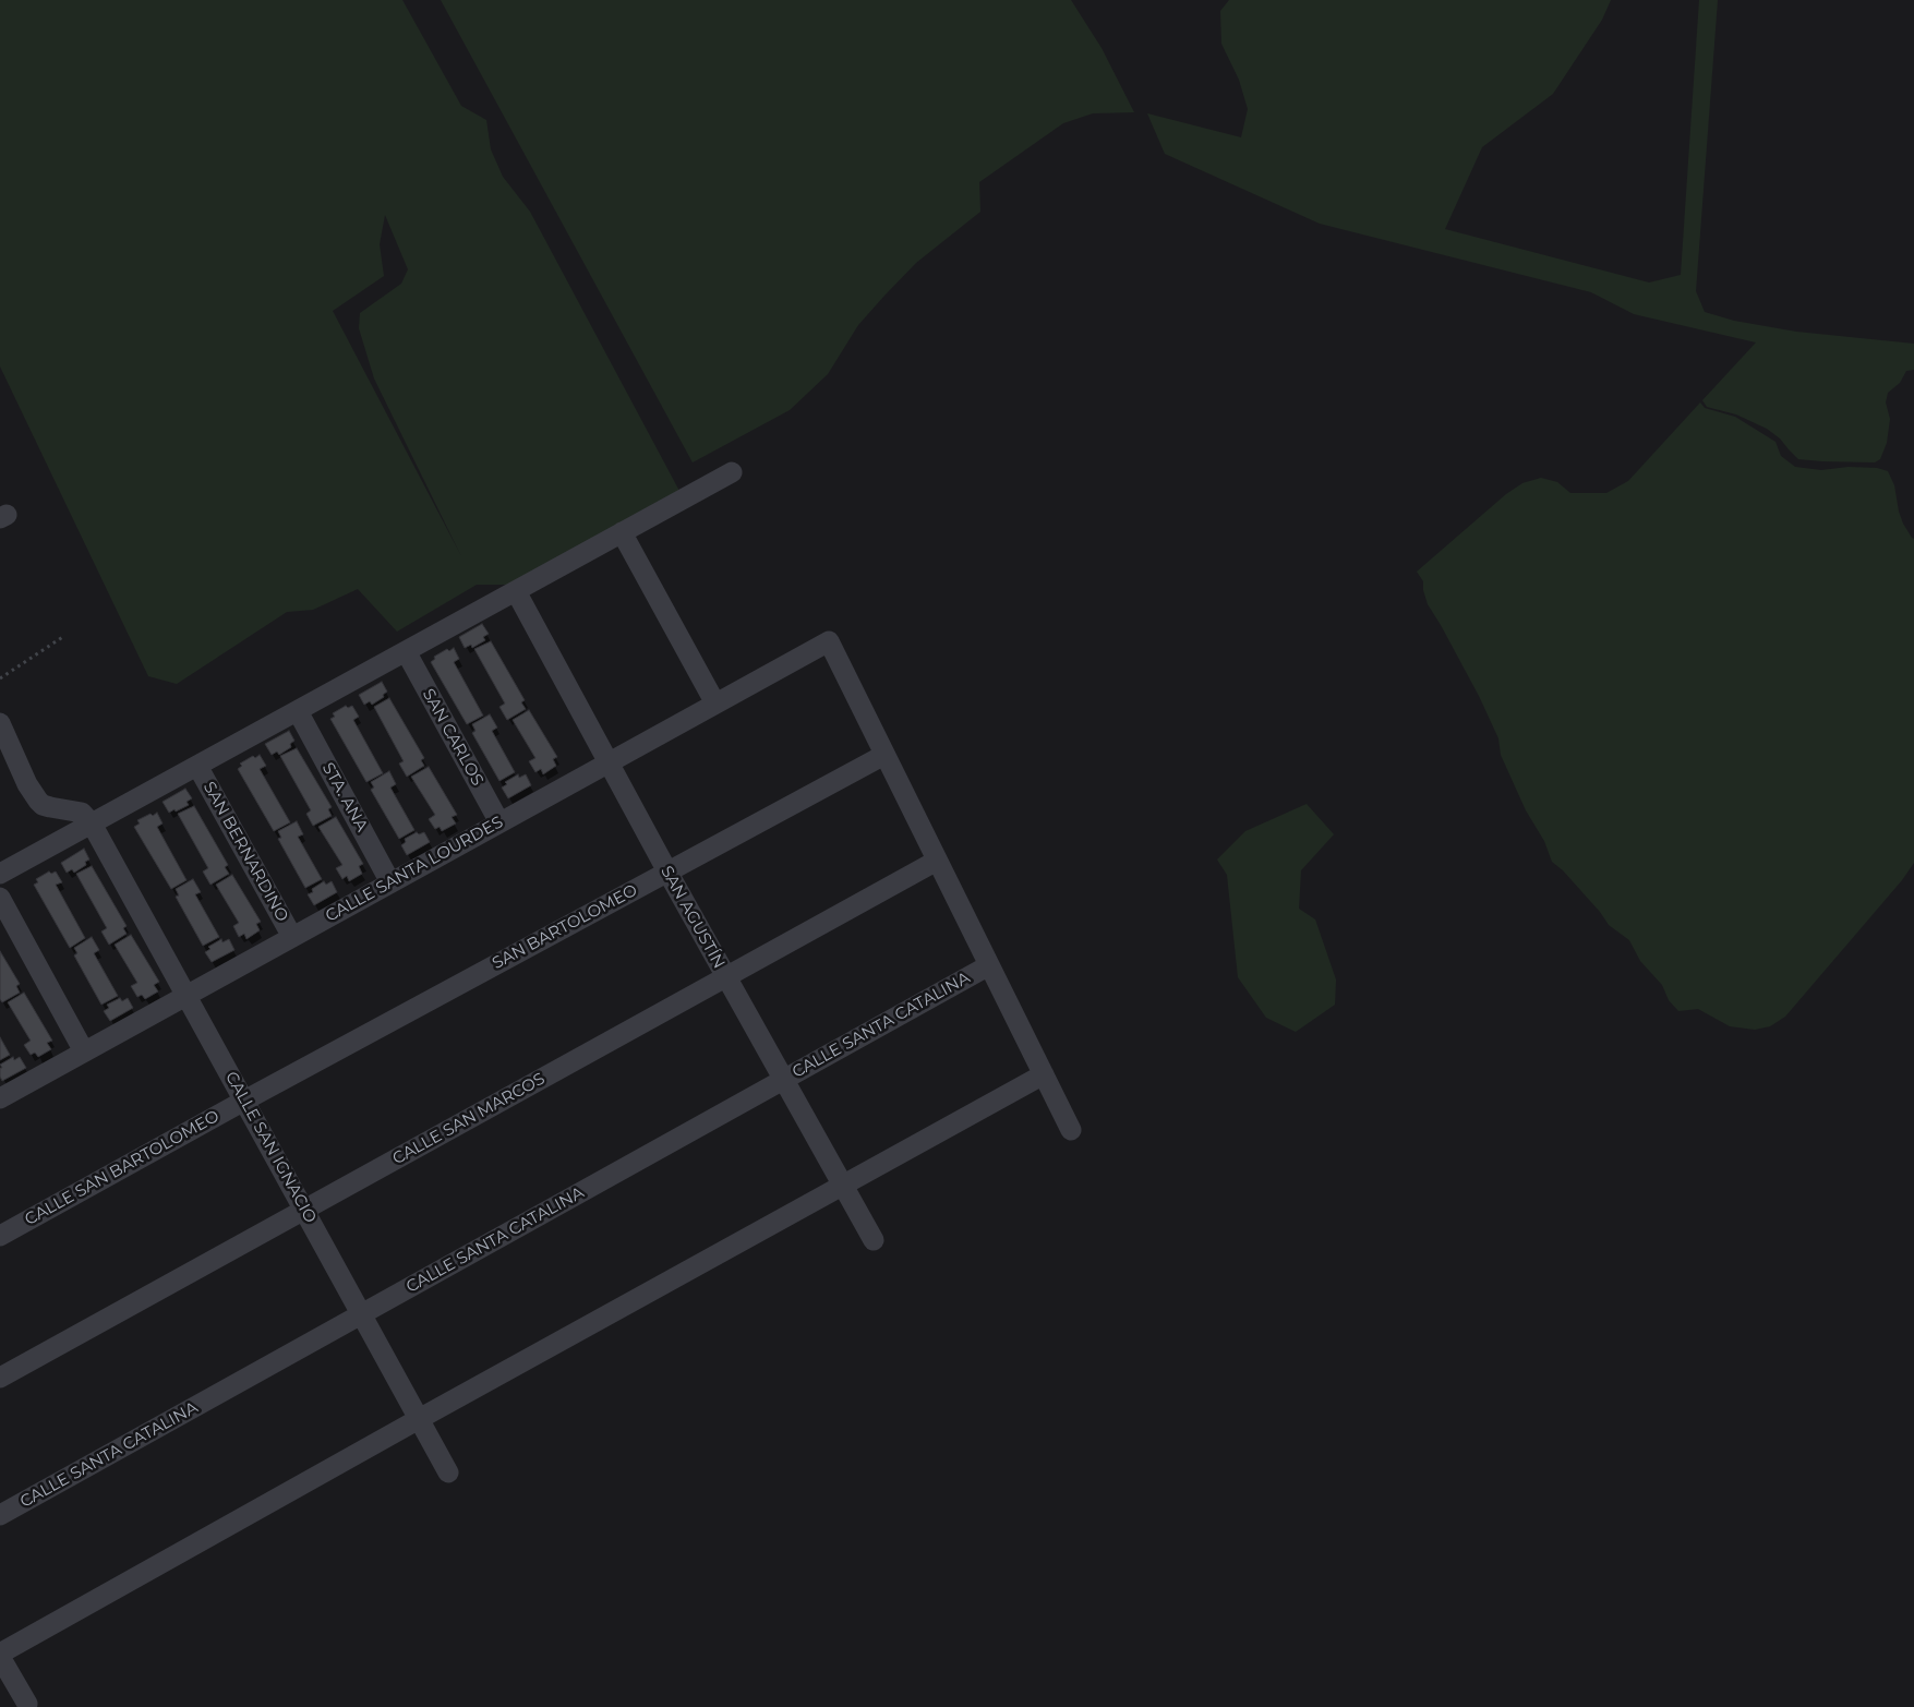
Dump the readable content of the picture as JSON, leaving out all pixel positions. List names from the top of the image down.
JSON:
{
  "streets": {
    "street": [
      "SAN CARLOS",
      "STA. ANA",
      "SAN BERNARDINO",
      "CALLE SANTA LOURDES",
      "SAN AGUSTÍN",
      "SAN BARTOLOMEO",
      "CALLE SANTA CATALINA",
      "CALLE SAN MARCOS",
      "CALLE SAN IGNACIO",
      "CALLE SAN BARTOLOMEO"
    ]
  },
  "crossings": [
    ["SAN CARLOS", "CALLE SANTA LOURDES"],
    ["STA. ANA", "CALLE SANTA LOURDES"],
    ["SAN BERNARDINO", "CALLE SANTA LOURDES"],
    ["CALLE SANTA LOURDES", "SAN AGUSTÍN"],
    ["CALLE SANTA LOURDES", "SAN BARTOLOMEO"],
    ["CALLE SANTA LOURDES", "CALLE SAN IGNACIO"],
    ["SAN AGUSTÍN", "SAN BARTOLOMEO"],
    ["SAN AGUSTÍN", "CALLE SANTA CATALINA"],
    ["SAN AGUSTÍN", "CALLE SAN MARCOS"],
    ["SAN BARTOLOMEO", "CALLE SAN IGNACIO"],
    ["SAN BARTOLOMEO", "CALLE SAN BARTOLOMEO"],
    ["CALLE SANTA CATALINA", "CALLE SAN IGNACIO"],
    ["CALLE SAN MARCOS", "CALLE SAN IGNACIO"],
    ["CALLE SAN IGNACIO", "CALLE SAN BARTOLOMEO"]
  ]
}
